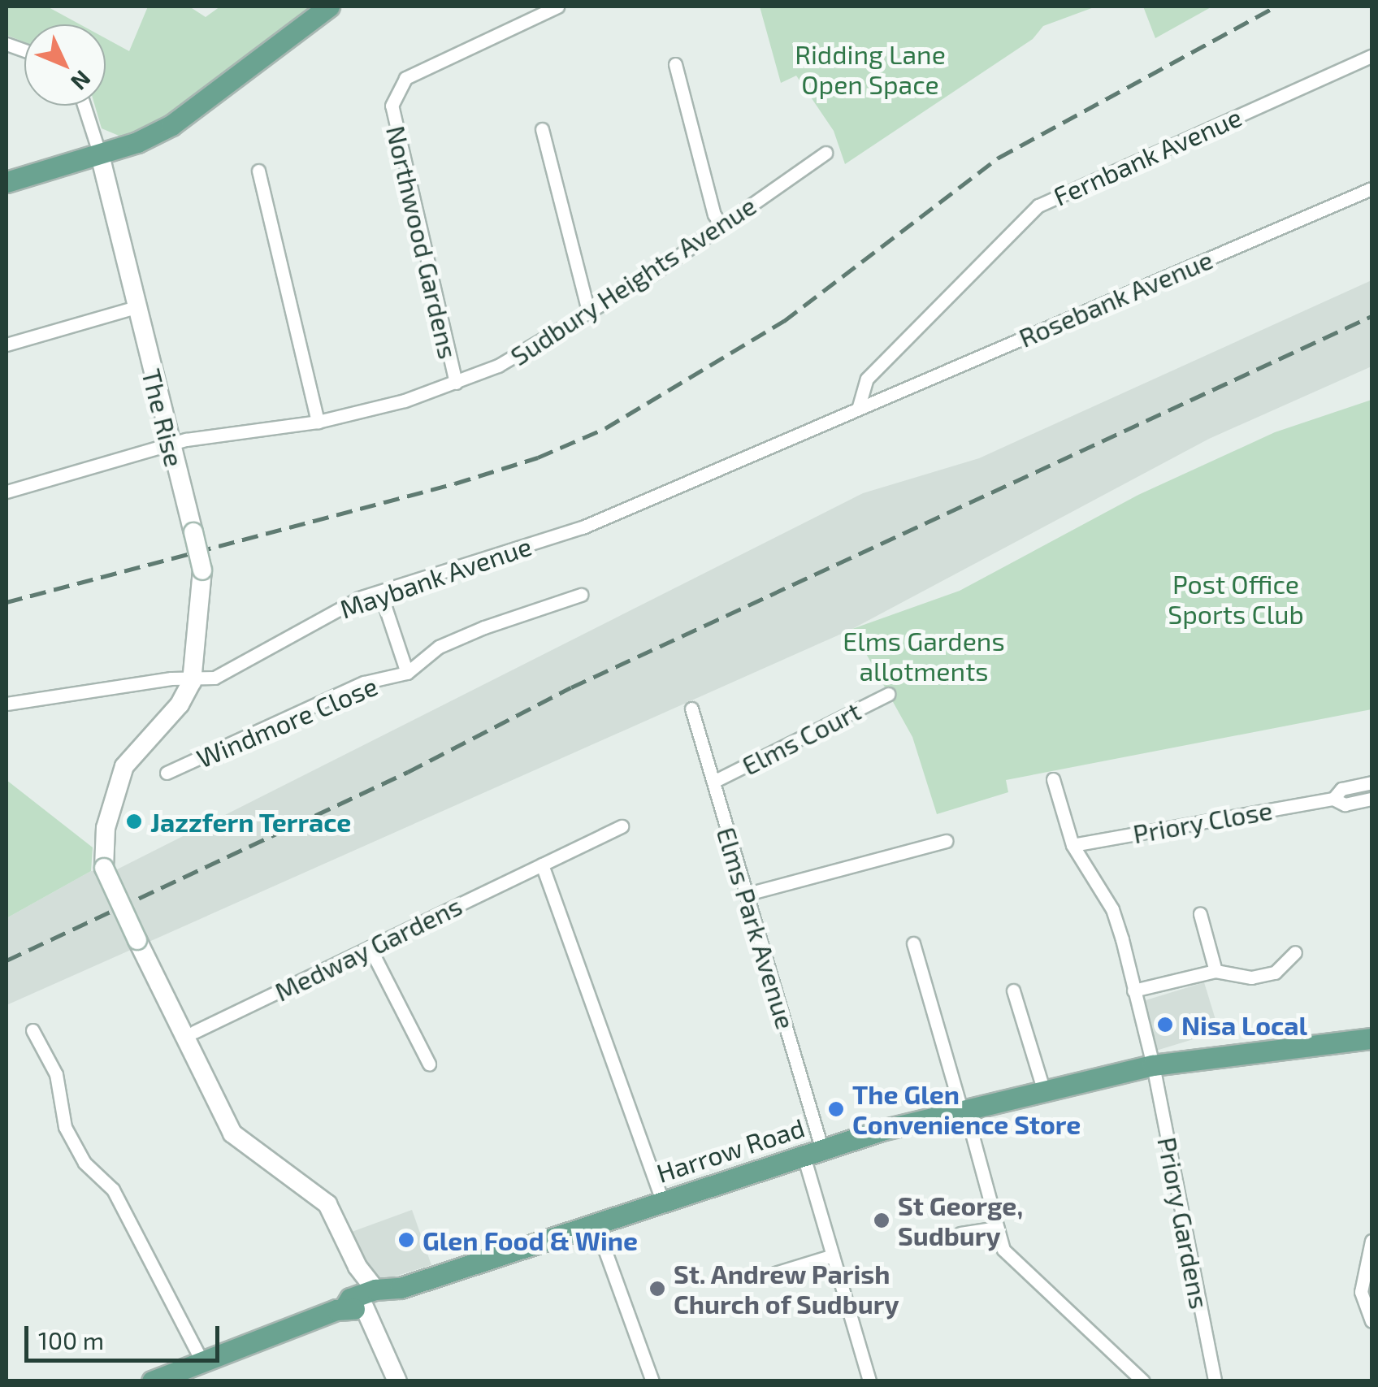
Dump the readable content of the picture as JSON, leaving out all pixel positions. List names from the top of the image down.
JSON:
{
  "streets": {
    "main road": ["Harrow Road"],
    "street": [
      "Fernbank Avenue",
      "Northwood Gardens",
      "Sudbury Heights Avenue",
      "Rosebank Avenue",
      "The Rise",
      "Maybank Avenue",
      "Windmore Close",
      "Elms Court",
      "Priory Close",
      "Elms Park Avenue",
      "Medway Gardens",
      "Priory Gardens"
    ]
  },
  "crossings": [
    ["Fernbank Avenue", "Rosebank Avenue"],
    ["Fernbank Avenue", "Maybank Avenue"],
    ["Northwood Gardens", "Sudbury Heights Avenue"],
    ["Sudbury Heights Avenue", "The Rise"],
    ["Rosebank Avenue", "Maybank Avenue"],
    ["The Rise", "Maybank Avenue"],
    ["Maybank Avenue", "Windmore Close"],
    ["Elms Court", "Elms Park Avenue"],
    ["Priory Close", "Priory Gardens"],
    ["Elms Park Avenue", "Harrow Road"],
    ["Harrow Road", "Priory Gardens"]
  ],
  "parks": ["Ridding Lane Open Space", "Post Office Sports Club", "Elms Gardens allotments"],
  "places": [
    "Jazzfern Terrace",
    "Nisa Local",
    "The Glen Convenience Store",
    "St George, Sudbury",
    "Glen Food & Wine",
    "St. Andrew Parish Church of Sudbury"
  ],
  "scale_bar": "100 m",
  "north": "bottom right"
}
